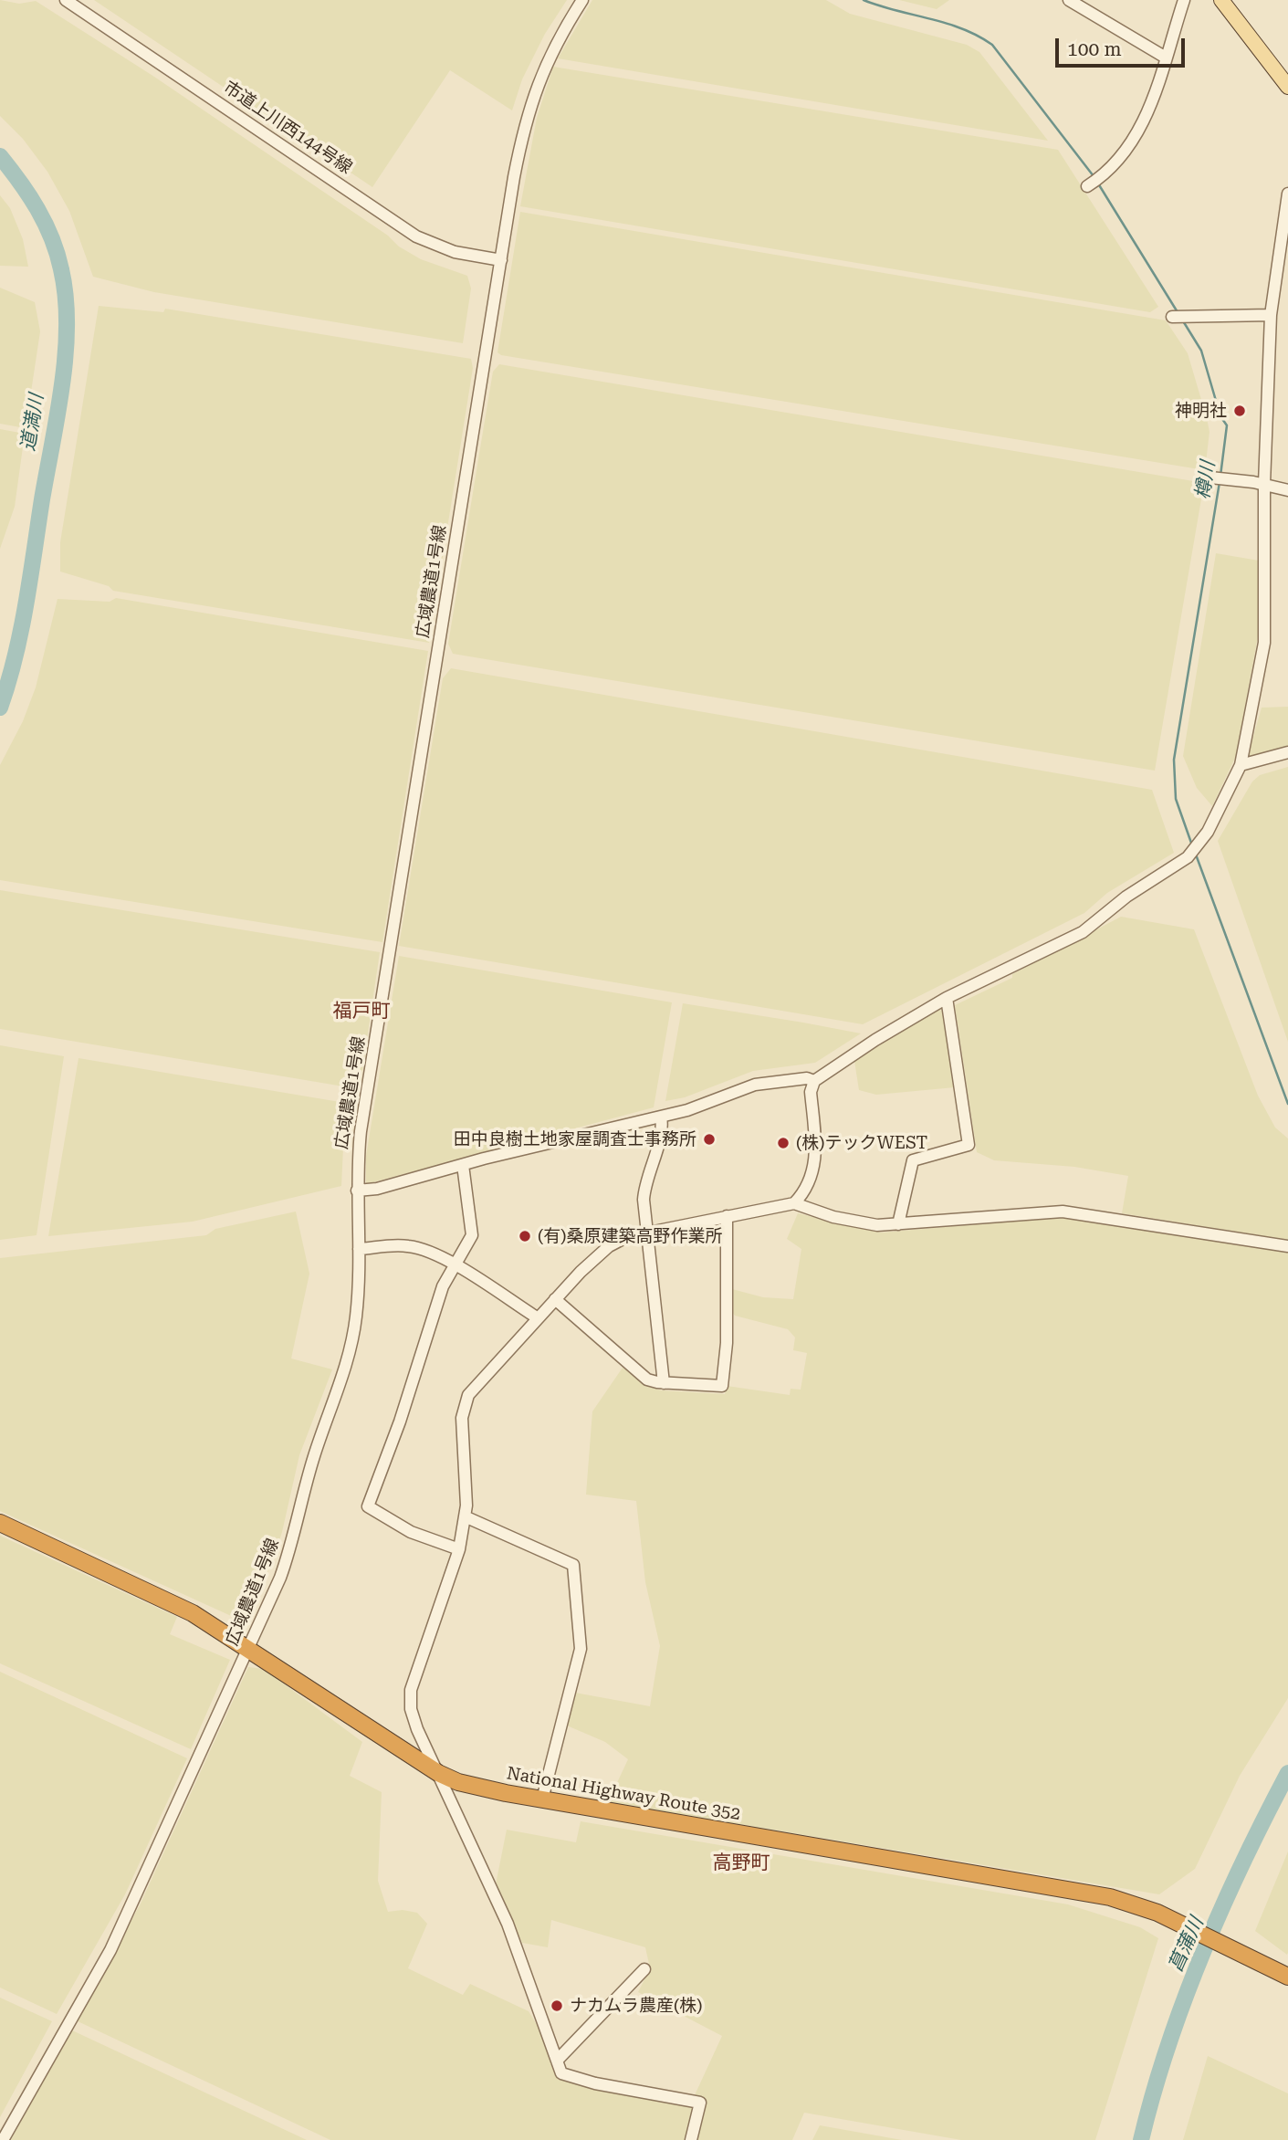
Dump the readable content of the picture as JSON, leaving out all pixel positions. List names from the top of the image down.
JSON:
{
  "streets": {
    "highway": ["National Highway Route 352"],
    "street": ["市道上川西144号線", "広域農道1号線"]
  },
  "crossings": [
    ["市道上川西144号線", "広域農道1号線"],
    ["広域農道1号線", "National Highway Route 352"]
  ],
  "districts": ["福戸町", "高野町"],
  "water": ["道満川", "樽川", "菖蒲川"],
  "places": [
    "神明社",
    "田中良樹土地家屋調査士事務所",
    "(株)テックWEST",
    "(有)桑原建築高野作業所",
    "ナカムラ農産(株)"
  ],
  "scale_bar": "100 m"
}
